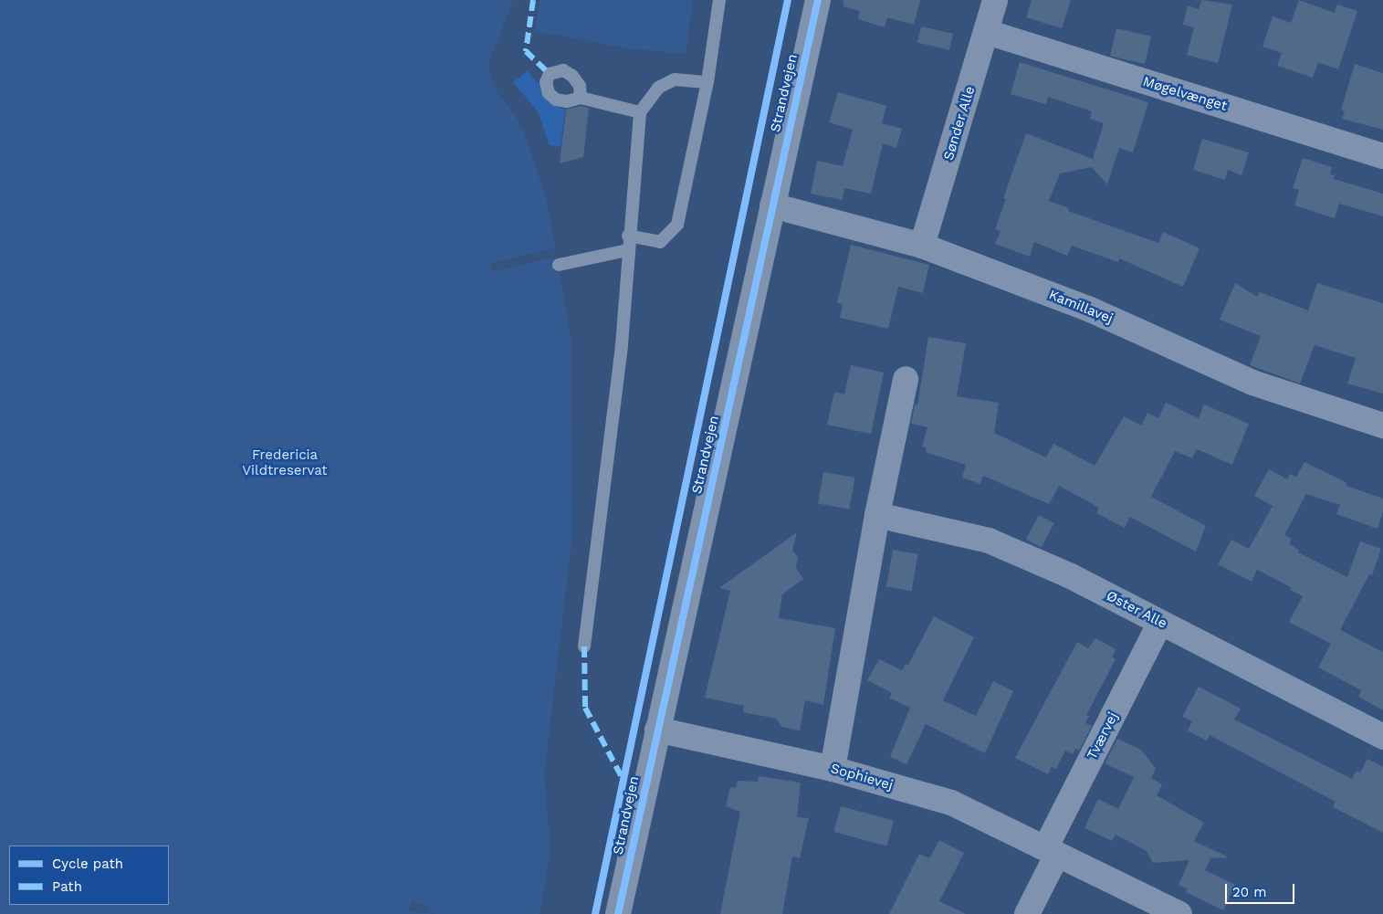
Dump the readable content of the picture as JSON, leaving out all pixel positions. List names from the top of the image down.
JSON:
{
  "streets": {
    "street": [
      "Strandvejen",
      "Møgelvænget",
      "Sønder Alle",
      "Kamillavej",
      "Øster Alle",
      "Tværvej",
      "Sophievej"
    ]
  },
  "crossings": [
    ["Strandvejen", "Kamillavej"],
    ["Strandvejen", "Sophievej"],
    ["Møgelvænget", "Sønder Alle"],
    ["Sønder Alle", "Kamillavej"],
    ["Øster Alle", "Tværvej"],
    ["Tværvej", "Sophievej"]
  ],
  "parks": ["Fredericia Vildtreservat"],
  "legend": ["Cycle path", "Path"],
  "scale_bar": "20 m"
}
